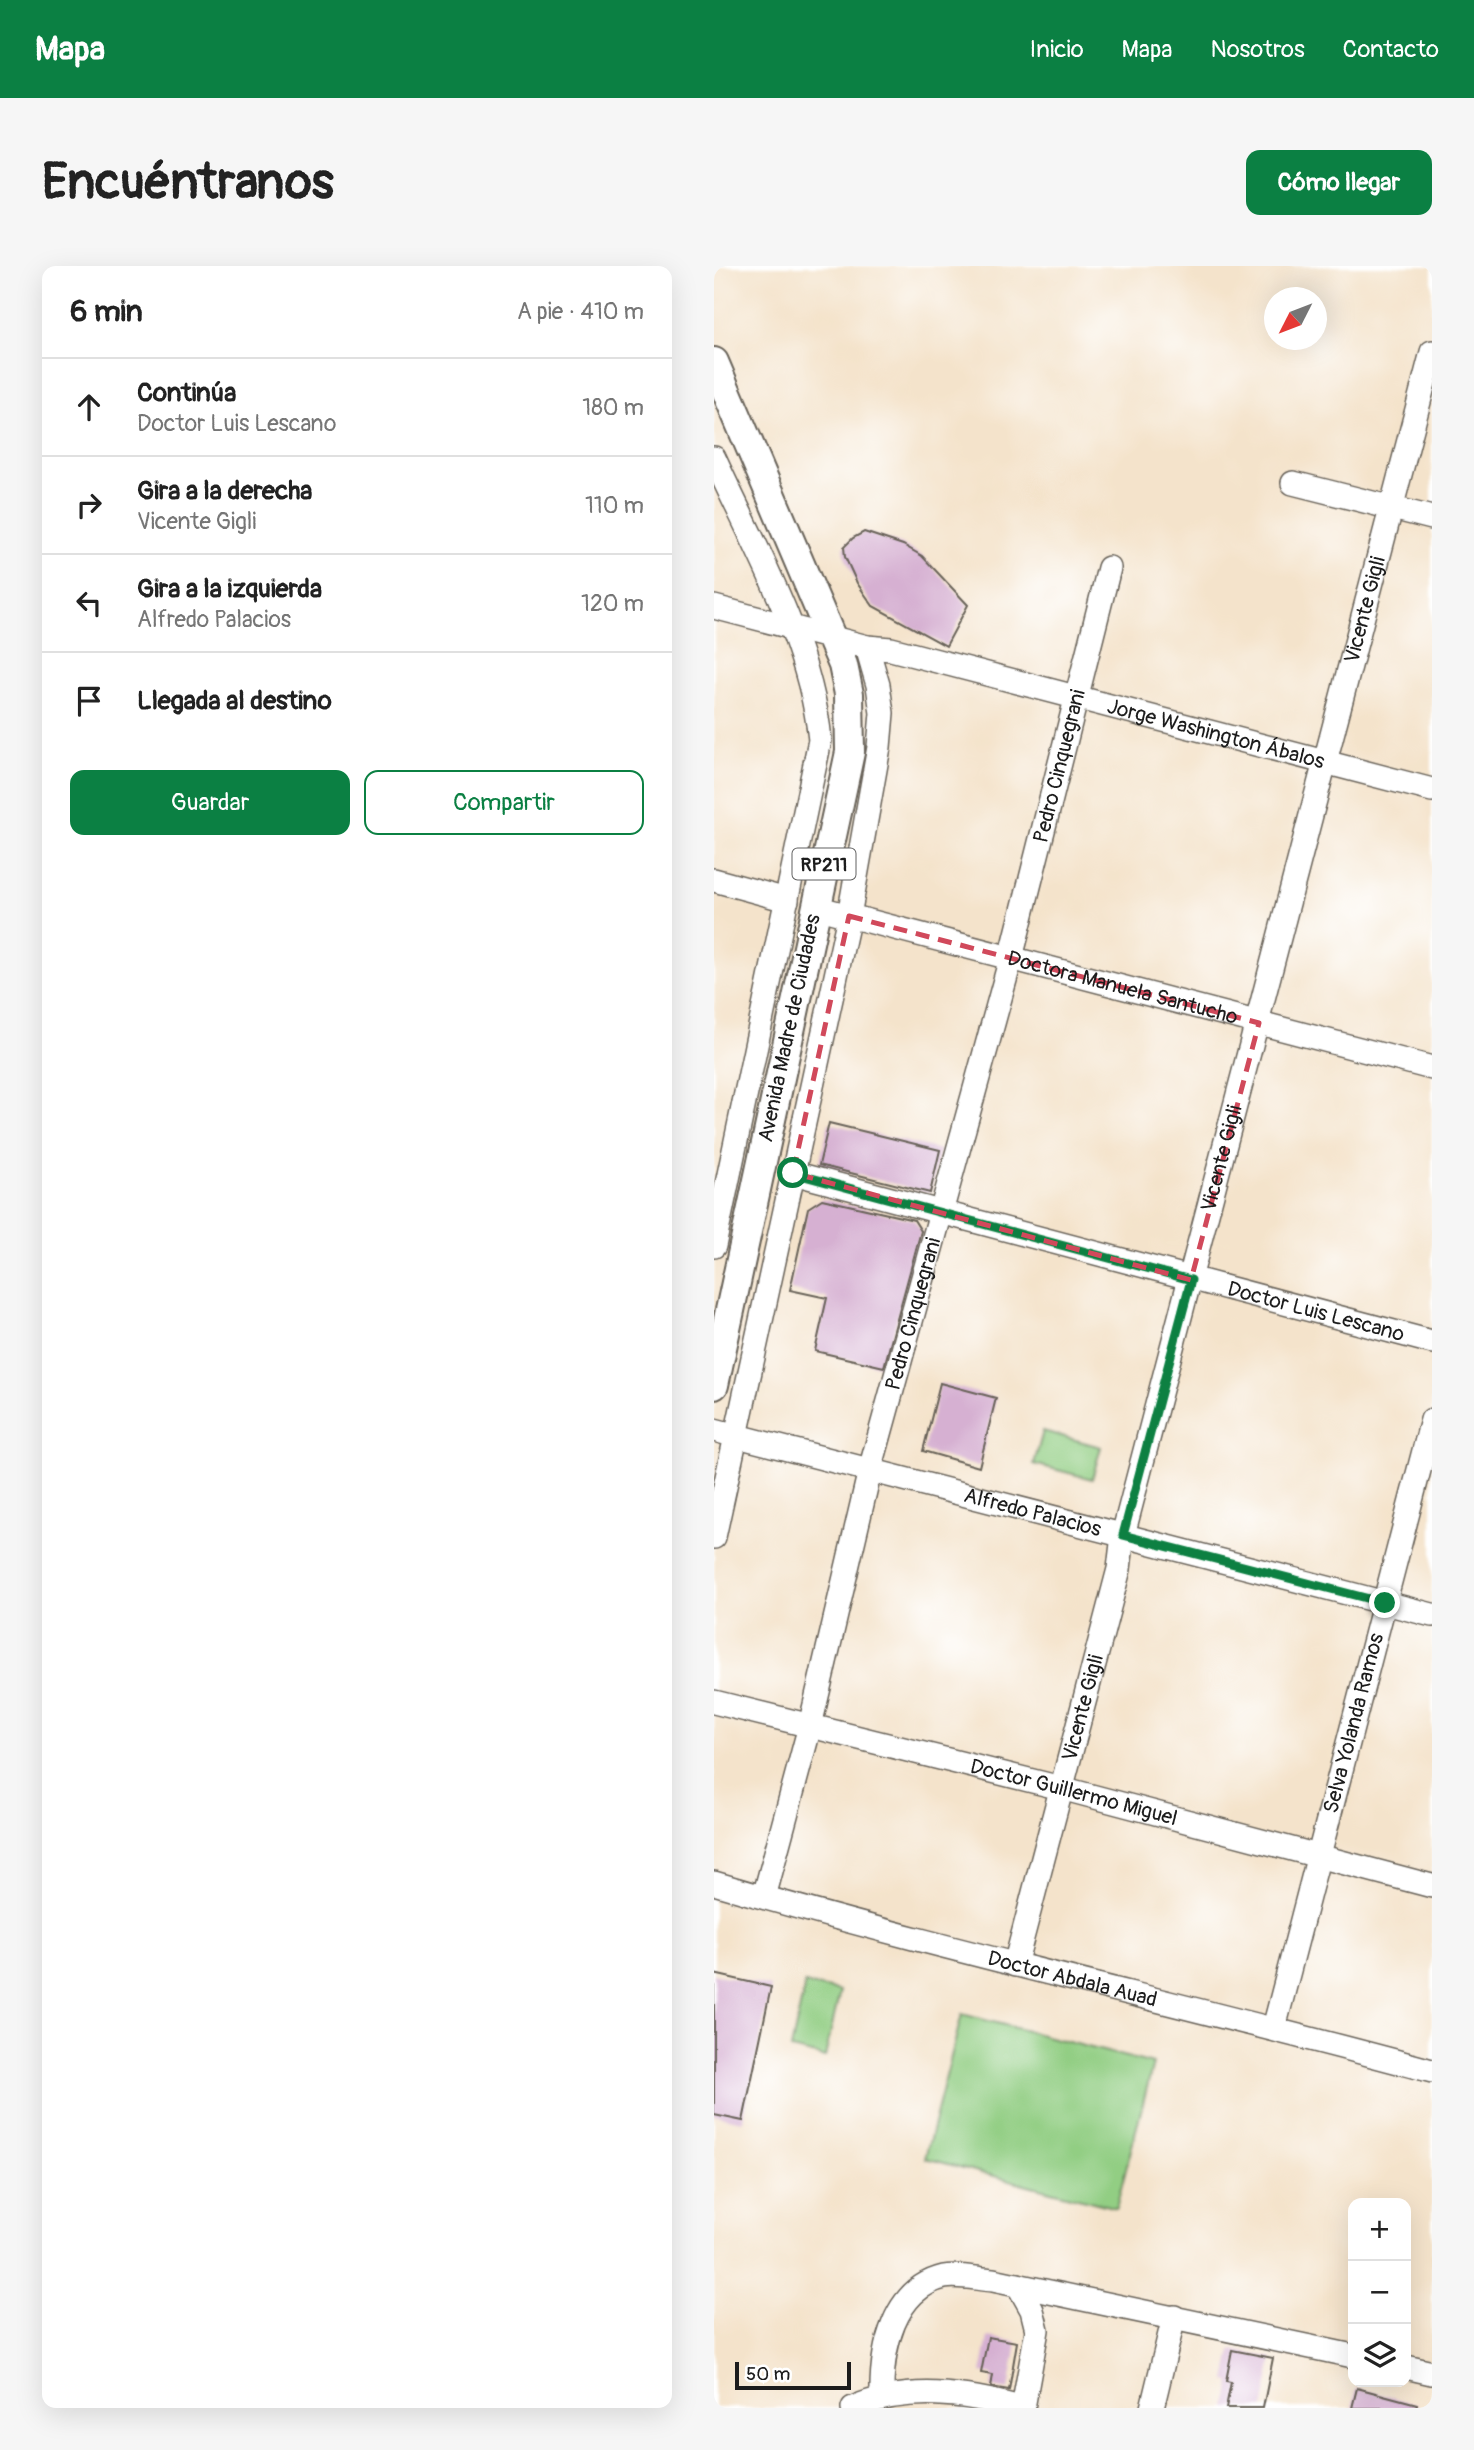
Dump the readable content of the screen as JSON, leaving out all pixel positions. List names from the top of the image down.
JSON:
{
  "streets": {
    "main road": ["RP211", "Avenida Madre de Ciudades"],
    "street": [
      "Vicente Gigli",
      "Jorge Washington Ábalos",
      "Pedro Cinquegrani",
      "Doctora Manuela Santucho",
      "Doctor Luis Lescano",
      "Alfredo Palacios",
      "Selva Yolanda Ramos",
      "Doctor Guillermo Miguel",
      "Doctor Abdala Auad"
    ]
  },
  "crossings": [
    ["Vicente Gigli", "Jorge Washington Ábalos"],
    ["Vicente Gigli", "Doctora Manuela Santucho"],
    ["Vicente Gigli", "Doctor Luis Lescano"],
    ["Vicente Gigli", "Alfredo Palacios"],
    ["Vicente Gigli", "Doctor Guillermo Miguel"],
    ["Vicente Gigli", "Doctor Abdala Auad"],
    ["Jorge Washington Ábalos", "Pedro Cinquegrani"],
    ["Jorge Washington Ábalos", "Avenida Madre de Ciudades"],
    ["Pedro Cinquegrani", "Doctora Manuela Santucho"],
    ["Pedro Cinquegrani", "Doctor Luis Lescano"],
    ["Pedro Cinquegrani", "Alfredo Palacios"],
    ["Pedro Cinquegrani", "Doctor Guillermo Miguel"],
    ["Pedro Cinquegrani", "Doctor Abdala Auad"],
    ["Doctora Manuela Santucho", "Avenida Madre de Ciudades"],
    ["Alfredo Palacios", "Selva Yolanda Ramos"],
    ["Selva Yolanda Ramos", "Doctor Guillermo Miguel"],
    ["Selva Yolanda Ramos", "Doctor Abdala Auad"]
  ],
  "scale_bar": "50 m",
  "north": "bottom left",
  "page": {
    "header": "Mapa",
    "nav": [
      "Inicio",
      "Mapa",
      "Nosotros",
      "Contacto"
    ],
    "buttons": [
      "Cómo llegar",
      ["Guardar", "Compartir"]
    ],
    "title": "Encuéntranos",
    "heading": ["6 min", "A pie · 410 m"],
    "list": [
      ["Continúa", "Doctor Luis Lescano", "180 m"],
      ["Gira a la derecha", "Vicente Gigli", "110 m"],
      ["Gira a la izquierda", "Alfredo Palacios", "120 m"],
      "Llegada al destino"
    ],
    "map_buttons": ["+", "−"],
    "scale": "50 m"
  }
}
